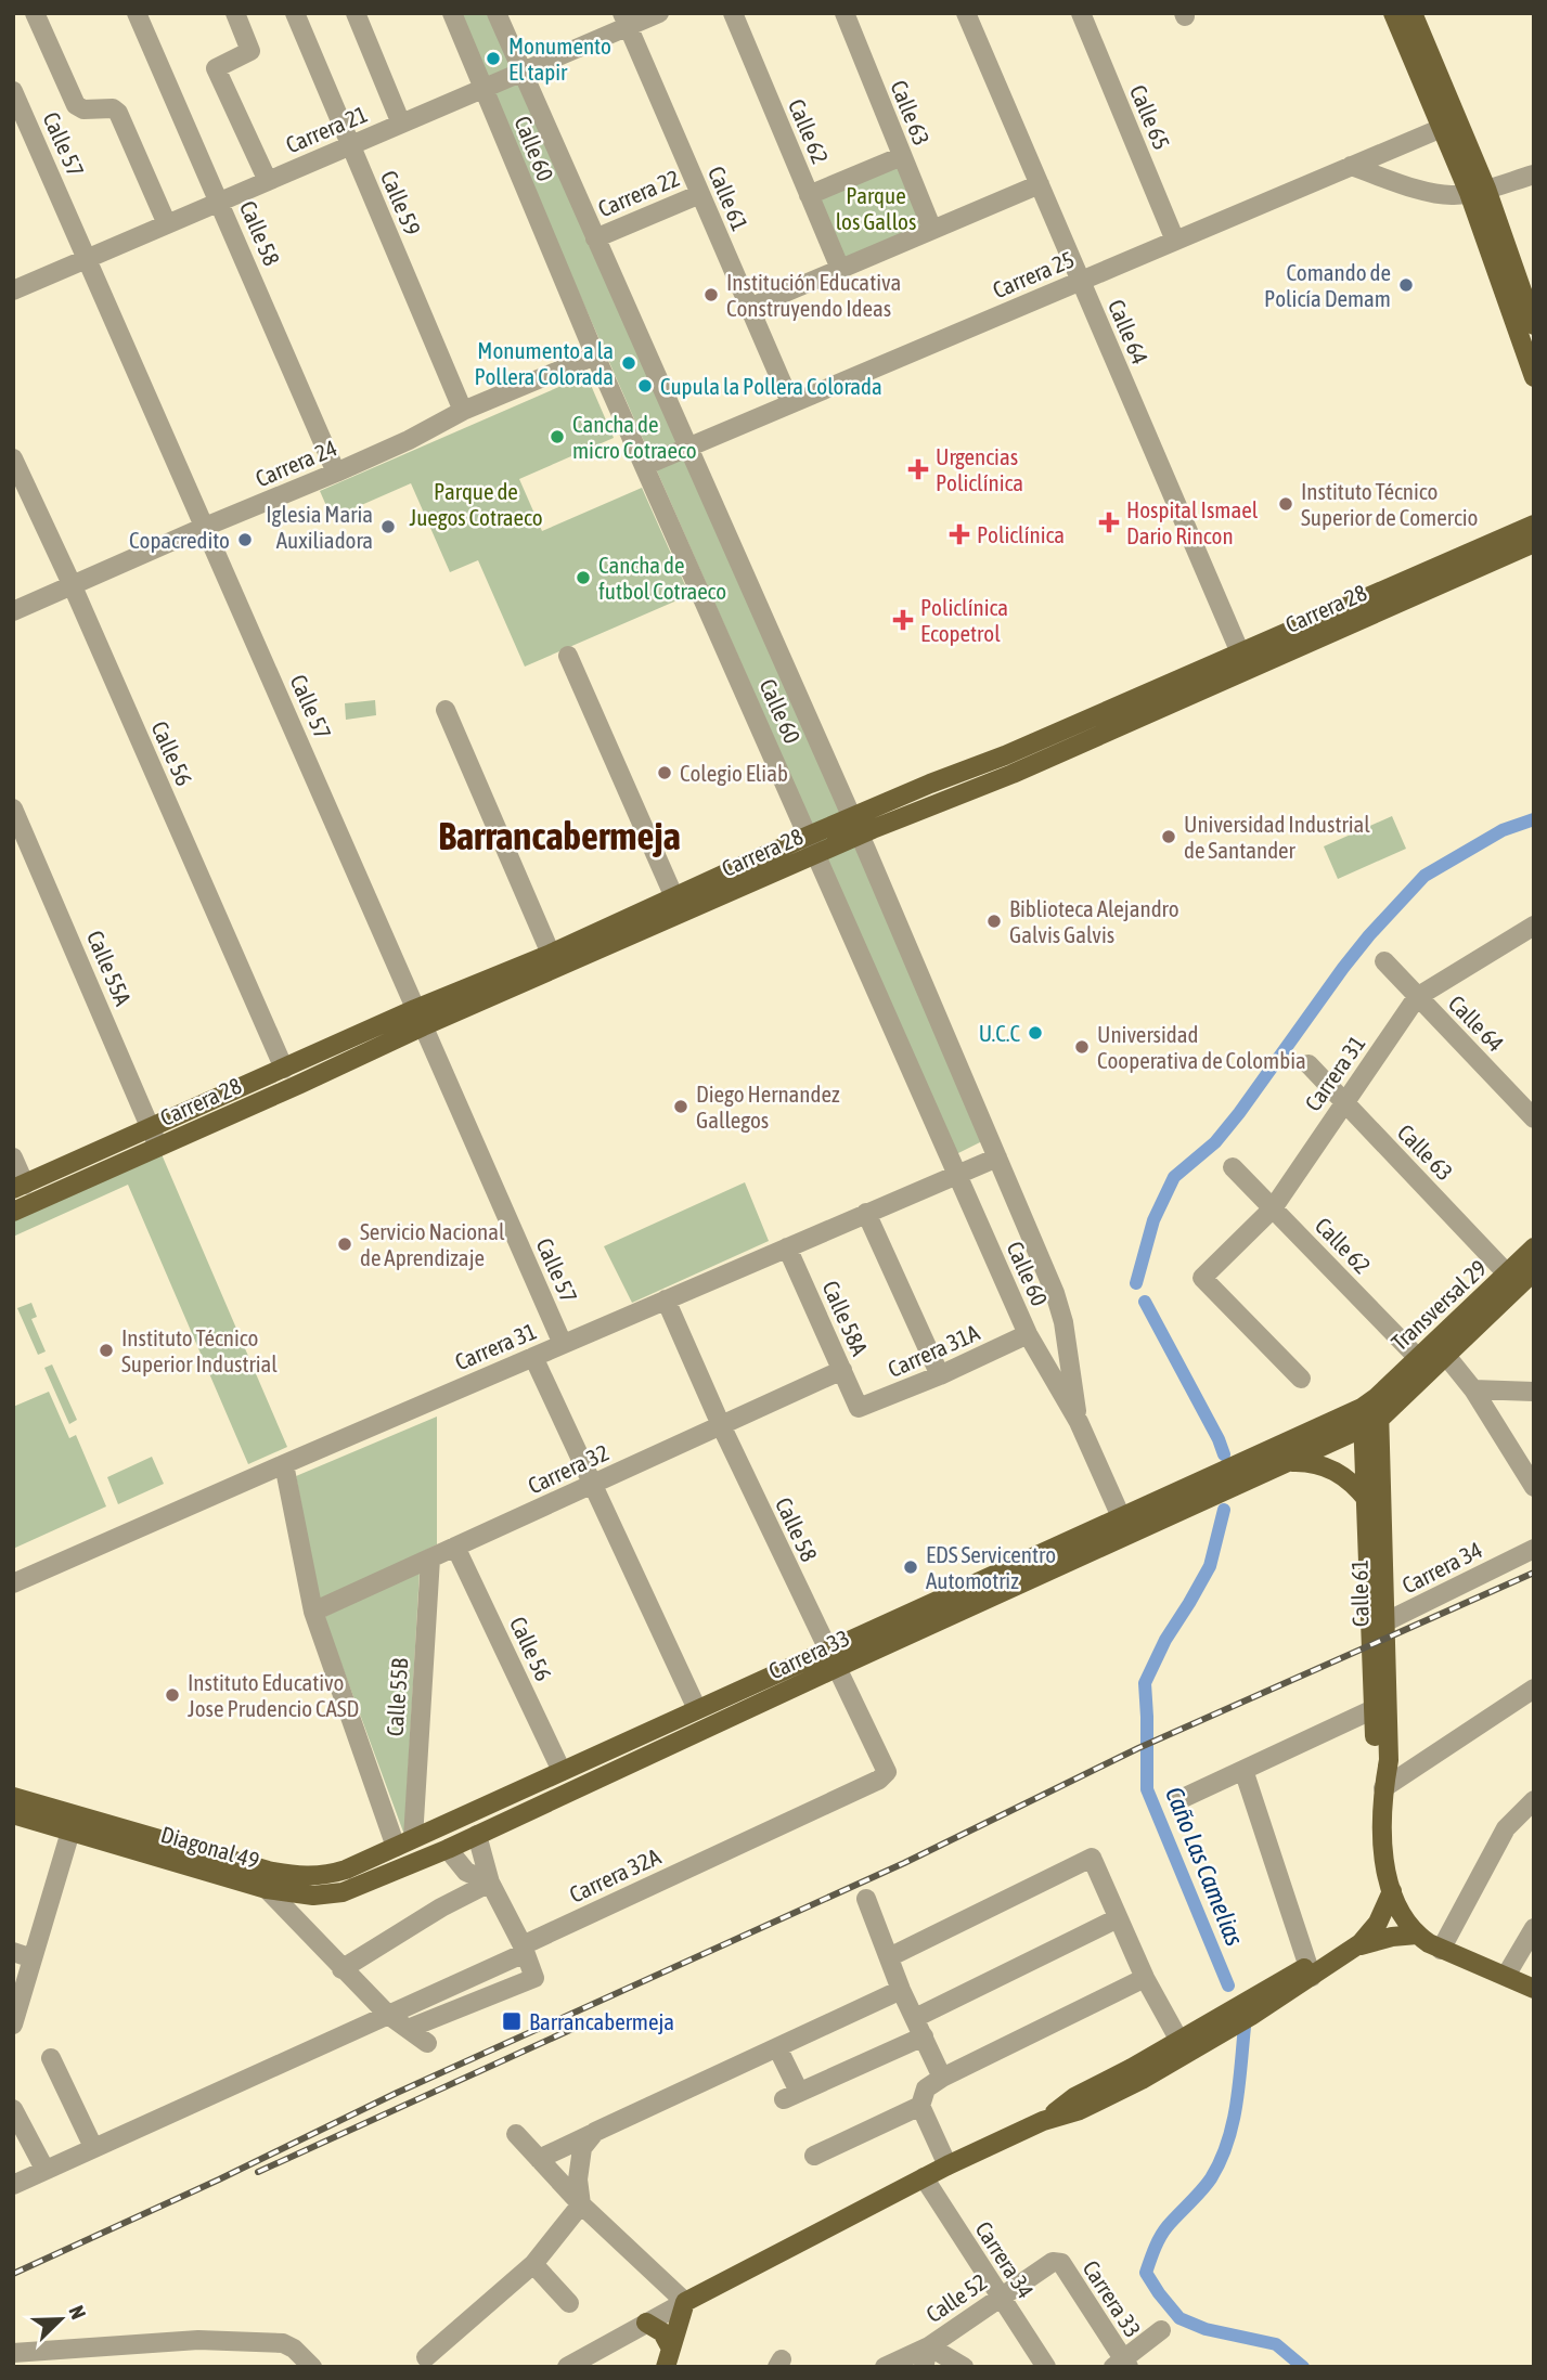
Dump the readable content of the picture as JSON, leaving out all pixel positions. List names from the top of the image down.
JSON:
{
  "streets": {
    "main road": [
      "Calle 61",
      "Carrera 28",
      "Transversal 29",
      "Carrera 33",
      "Diagonal 49"
    ],
    "street": [
      "Calle 63",
      "Calle 65",
      "Carrera 21",
      "Calle 62",
      "Calle 57",
      "Calle 60",
      "Carrera 22",
      "Calle 59",
      "Calle 58",
      "Carrera 25",
      "Calle 64",
      "Carrera 24",
      "Calle 56",
      "Calle 55A",
      "Carrera 31",
      "Calle 58A",
      "Carrera 31A",
      "Carrera 32",
      "Carrera 34",
      "Calle 55B",
      "Carrera 32A",
      "Calle 52"
    ]
  },
  "crossings": [
    ["Calle 63", "Carrera 31"],
    ["Calle 63", "Transversal 29"],
    ["Calle 65", "Carrera 25"],
    ["Carrera 21", "Calle 57"],
    ["Carrera 21", "Calle 60"],
    ["Carrera 21", "Calle 61"],
    ["Carrera 21", "Calle 59"],
    ["Carrera 21", "Calle 58"],
    ["Calle 62", "Carrera 31"],
    ["Calle 62", "Transversal 29"],
    ["Calle 57", "Carrera 24"],
    ["Calle 57", "Carrera 28"],
    ["Calle 57", "Carrera 31"],
    ["Calle 60", "Carrera 22"],
    ["Calle 60", "Carrera 25"],
    ["Calle 60", "Carrera 24"],
    ["Calle 60", "Carrera 28"],
    ["Calle 60", "Carrera 31"],
    ["Calle 60", "Carrera 31A"],
    ["Calle 60", "Carrera 33"],
    ["Carrera 22", "Calle 61"],
    ["Calle 61", "Carrera 25"],
    ["Calle 61", "Transversal 29"],
    ["Calle 61", "Carrera 34"],
    ["Calle 61", "Carrera 33"],
    ["Calle 59", "Carrera 24"],
    ["Calle 58", "Carrera 24"],
    ["Calle 58", "Carrera 31"],
    ["Calle 58", "Carrera 32"],
    ["Calle 58", "Carrera 33"],
    ["Calle 58", "Carrera 32A"],
    ["Carrera 25", "Calle 64"],
    ["Calle 64", "Carrera 28"],
    ["Calle 64", "Carrera 31"],
    ["Carrera 24", "Calle 56"],
    ["Carrera 28", "Calle 56"],
    ["Carrera 28", "Calle 55A"],
    ["Calle 56", "Carrera 32"],
    ["Calle 56", "Carrera 33"],
    ["Carrera 31", "Calle 58A"],
    ["Transversal 29", "Carrera 33"],
    ["Calle 58A", "Carrera 31A"],
    ["Calle 58A", "Carrera 32"],
    ["Carrera 32", "Calle 55B"],
    ["Carrera 34", "Calle 52"],
    ["Carrera 33", "Calle 55B"],
    ["Carrera 33", "Diagonal 49"],
    ["Carrera 33", "Calle 52"],
    ["Diagonal 49", "Carrera 32A"]
  ],
  "districts": ["Barrancabermeja"],
  "water": ["Caño Las Camelias"],
  "parks": ["Parque los Gallos", "Parque de Juegos Cotraeco"],
  "places": {
    "other": [
      "Monumento El tapir",
      "Comando de Policía Demam",
      "Institución Educativa Construyendo Ideas",
      "Monumento a la Pollera Colorada",
      "Cupula la Pollera Colorada",
      "Cancha de micro Cotraeco",
      "Instituto Técnico Superior de Comercio",
      "Iglesia Maria Auxiliadora",
      "Copacredito",
      "Cancha de futbol Cotraeco",
      "Colegio Eliab",
      "Universidad Industrial de Santander",
      "Biblioteca Alejandro Galvis Galvis",
      "U.C.C",
      "Universidad Cooperativa de Colombia",
      "Diego Hernandez Gallegos",
      "Servicio Nacional de Aprendizaje",
      "Instituto Técnico Superior Industrial",
      "EDS Servicentro Automotriz",
      "Instituto Educativo Jose Prudencio CASD"
    ],
    "health": [
      "Urgencias Policlínica",
      "Hospital Ismael Dario Rincon",
      "Policlínica",
      "Policlínica Ecopetrol"
    ],
    "transit": ["Barrancabermeja"]
  },
  "north": "top right"
}
